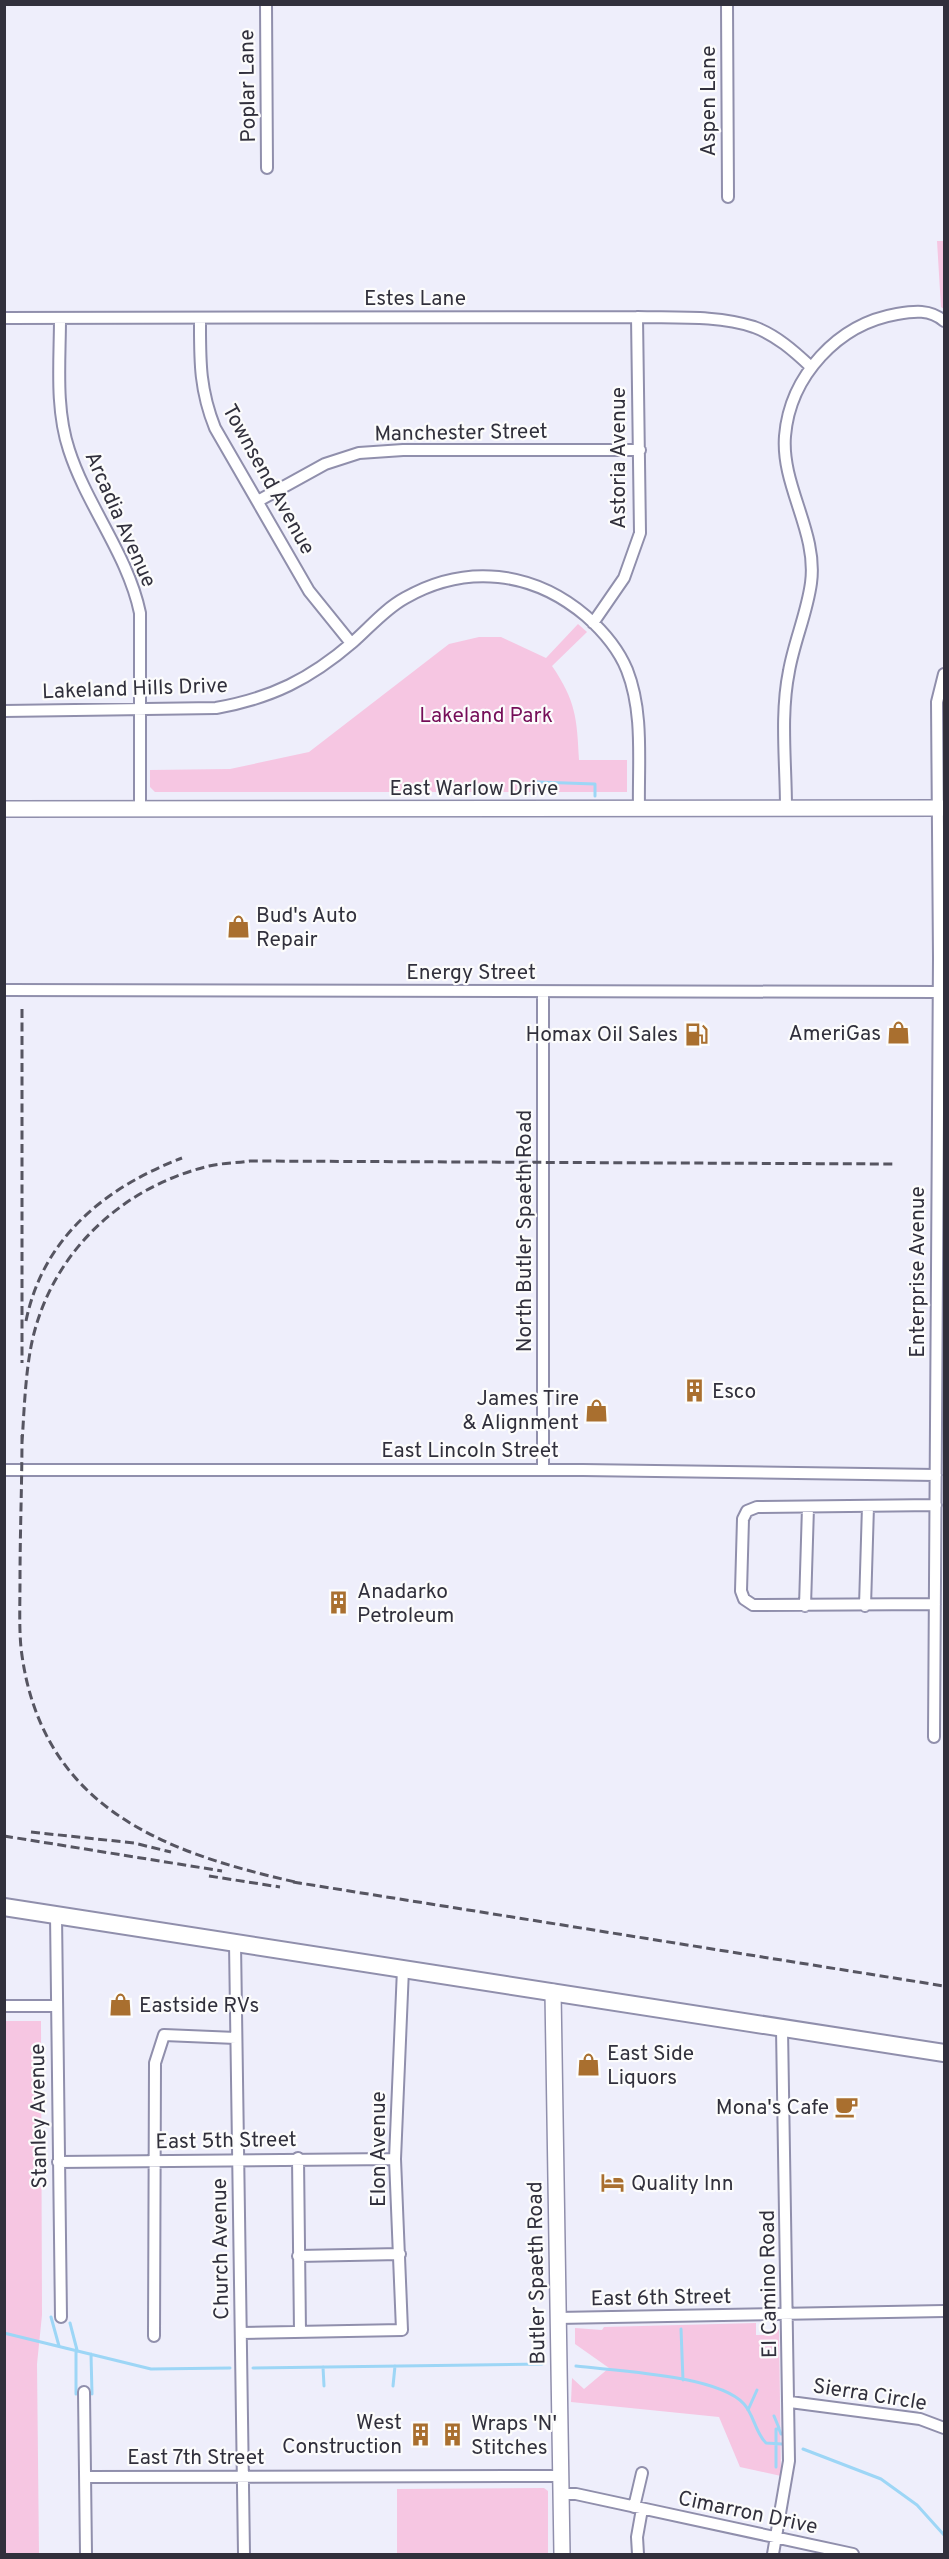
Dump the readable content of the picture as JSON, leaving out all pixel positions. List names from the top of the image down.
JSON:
{
  "streets": {
    "street": [
      "Poplar Lane",
      "Aspen Lane",
      "Estes Lane",
      "Manchester Street",
      "Astoria Avenue",
      "Townsend Avenue",
      "Arcadia Avenue",
      "Lakeland Hills Drive",
      "East Warlow Drive",
      "Energy Street",
      "North Butler Spaeth Road",
      "Enterprise Avenue",
      "East Lincoln Street",
      "Stanley Avenue",
      "East 5th Street",
      "Elon Avenue",
      "Church Avenue",
      "Butler Spaeth Road",
      "El Camino Road",
      "East 6th Street",
      "Sierra Circle",
      "East 7th Street",
      "Cimarron Drive"
    ]
  },
  "crossings": [
    ["Estes Lane", "Astoria Avenue"],
    ["Estes Lane", "Townsend Avenue"],
    ["Estes Lane", "Arcadia Avenue"],
    ["Manchester Street", "Astoria Avenue"],
    ["Manchester Street", "Townsend Avenue"],
    ["Astoria Avenue", "Lakeland Hills Drive"],
    ["Townsend Avenue", "Lakeland Hills Drive"],
    ["Arcadia Avenue", "Lakeland Hills Drive"],
    ["Arcadia Avenue", "East Warlow Drive"],
    ["Lakeland Hills Drive", "East Warlow Drive"],
    ["East Warlow Drive", "Enterprise Avenue"],
    ["Energy Street", "North Butler Spaeth Road"],
    ["Energy Street", "Enterprise Avenue"],
    ["North Butler Spaeth Road", "East Lincoln Street"],
    ["Enterprise Avenue", "East Lincoln Street"],
    ["Stanley Avenue", "East 5th Street"],
    ["East 5th Street", "Elon Avenue"],
    ["East 5th Street", "Church Avenue"],
    ["Church Avenue", "East 7th Street"],
    ["Butler Spaeth Road", "East 6th Street"],
    ["Butler Spaeth Road", "East 7th Street"],
    ["Butler Spaeth Road", "Cimarron Drive"],
    ["El Camino Road", "East 6th Street"],
    ["El Camino Road", "Sierra Circle"],
    ["El Camino Road", "Cimarron Drive"]
  ],
  "parks": ["Lakeland Park"],
  "places": {
    "shop": [
      "Bud's Auto Repair",
      "AmeriGas",
      "James Tire & Alignment",
      "Eastside RVs",
      "East Side Liquors"
    ],
    "fuel station": ["Homax Oil Sales"],
    "building": [
      "Esco",
      "Anadarko Petroleum",
      "West Construction",
      "Wraps 'N' Stitches"
    ],
    "cafe": ["Mona's Cafe"],
    "hotel": ["Quality Inn"]
  }
}
